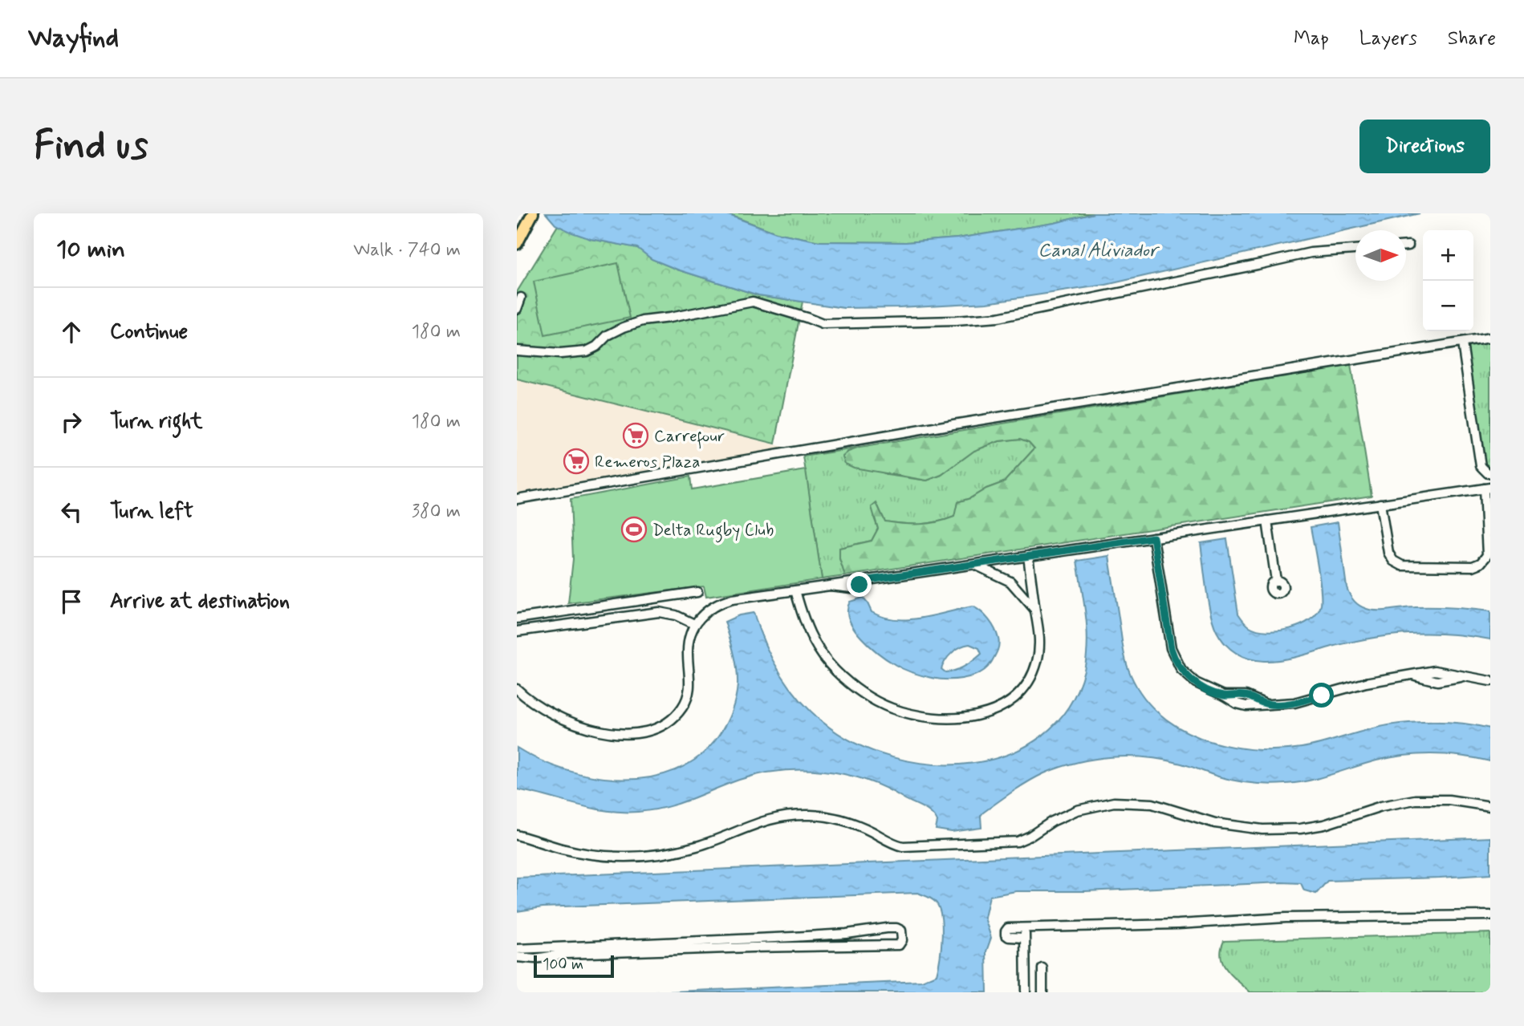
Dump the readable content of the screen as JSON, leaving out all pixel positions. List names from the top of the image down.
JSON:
{
  "water": ["Canal Aliviador"],
  "places": {
    "supermarket": ["Carrefour", "Remeros Plaza"],
    "sports": ["Delta Rugby Club"]
  },
  "scale_bar": "100 m",
  "north": "right",
  "page": {
    "header": "Wayfind",
    "nav": ["Map", "Layers", "Share"],
    "buttons": "Directions",
    "title": "Find us",
    "heading": ["10 min", "Walk · 740 m"],
    "map_buttons": ["+", "−"],
    "list": [
      ["Continue", "180 m"],
      ["Turn right", "180 m"],
      ["Turn left", "380 m"],
      "Arrive at destination"
    ],
    "scale": "100 m"
  }
}
